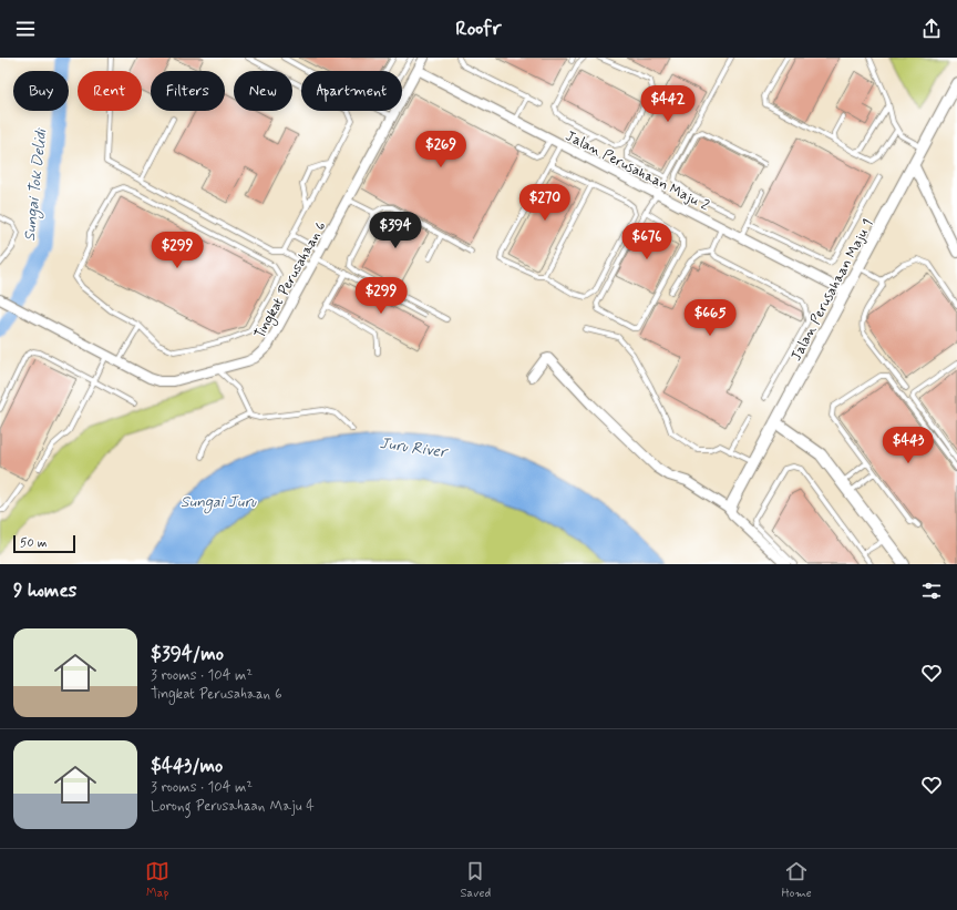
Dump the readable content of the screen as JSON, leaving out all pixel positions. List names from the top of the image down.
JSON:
{
  "streets": {
    "street": ["Jalan Perusahaan Maju 2", "Tingkat Perusahaan 6", "Jalan Perusahaan Maju 1"]
  },
  "crossings": [
    ["Jalan Perusahaan Maju 2", "Tingkat Perusahaan 6"],
    ["Jalan Perusahaan Maju 2", "Jalan Perusahaan Maju 1"]
  ],
  "water": ["Sungai Tok Delidi", "Juru River", "Sungai Juru"],
  "scale_bar": "50 m",
  "page": {
    "header": "Roofr",
    "chip": [
      "Buy",
      "Rent",
      "Filters",
      "New",
      "Apartment"
    ],
    "price": [
      "$442",
      "$269",
      "$270",
      "$394",
      "$676",
      "$299",
      "$299",
      "$665",
      "$443"
    ],
    "scale": "50 m",
    "heading": "9 homes",
    "list": [
      {
        "name": "$394/mo",
        "note": "3 rooms · 104 m² · Tingkat Perusahaan 6"
      },
      {
        "name": "$443/mo",
        "note": "3 rooms · 104 m² · Lorong Perusahaan Maju 4"
      }
    ],
    "tabs": ["Map", "Saved", "Home"]
  }
}
